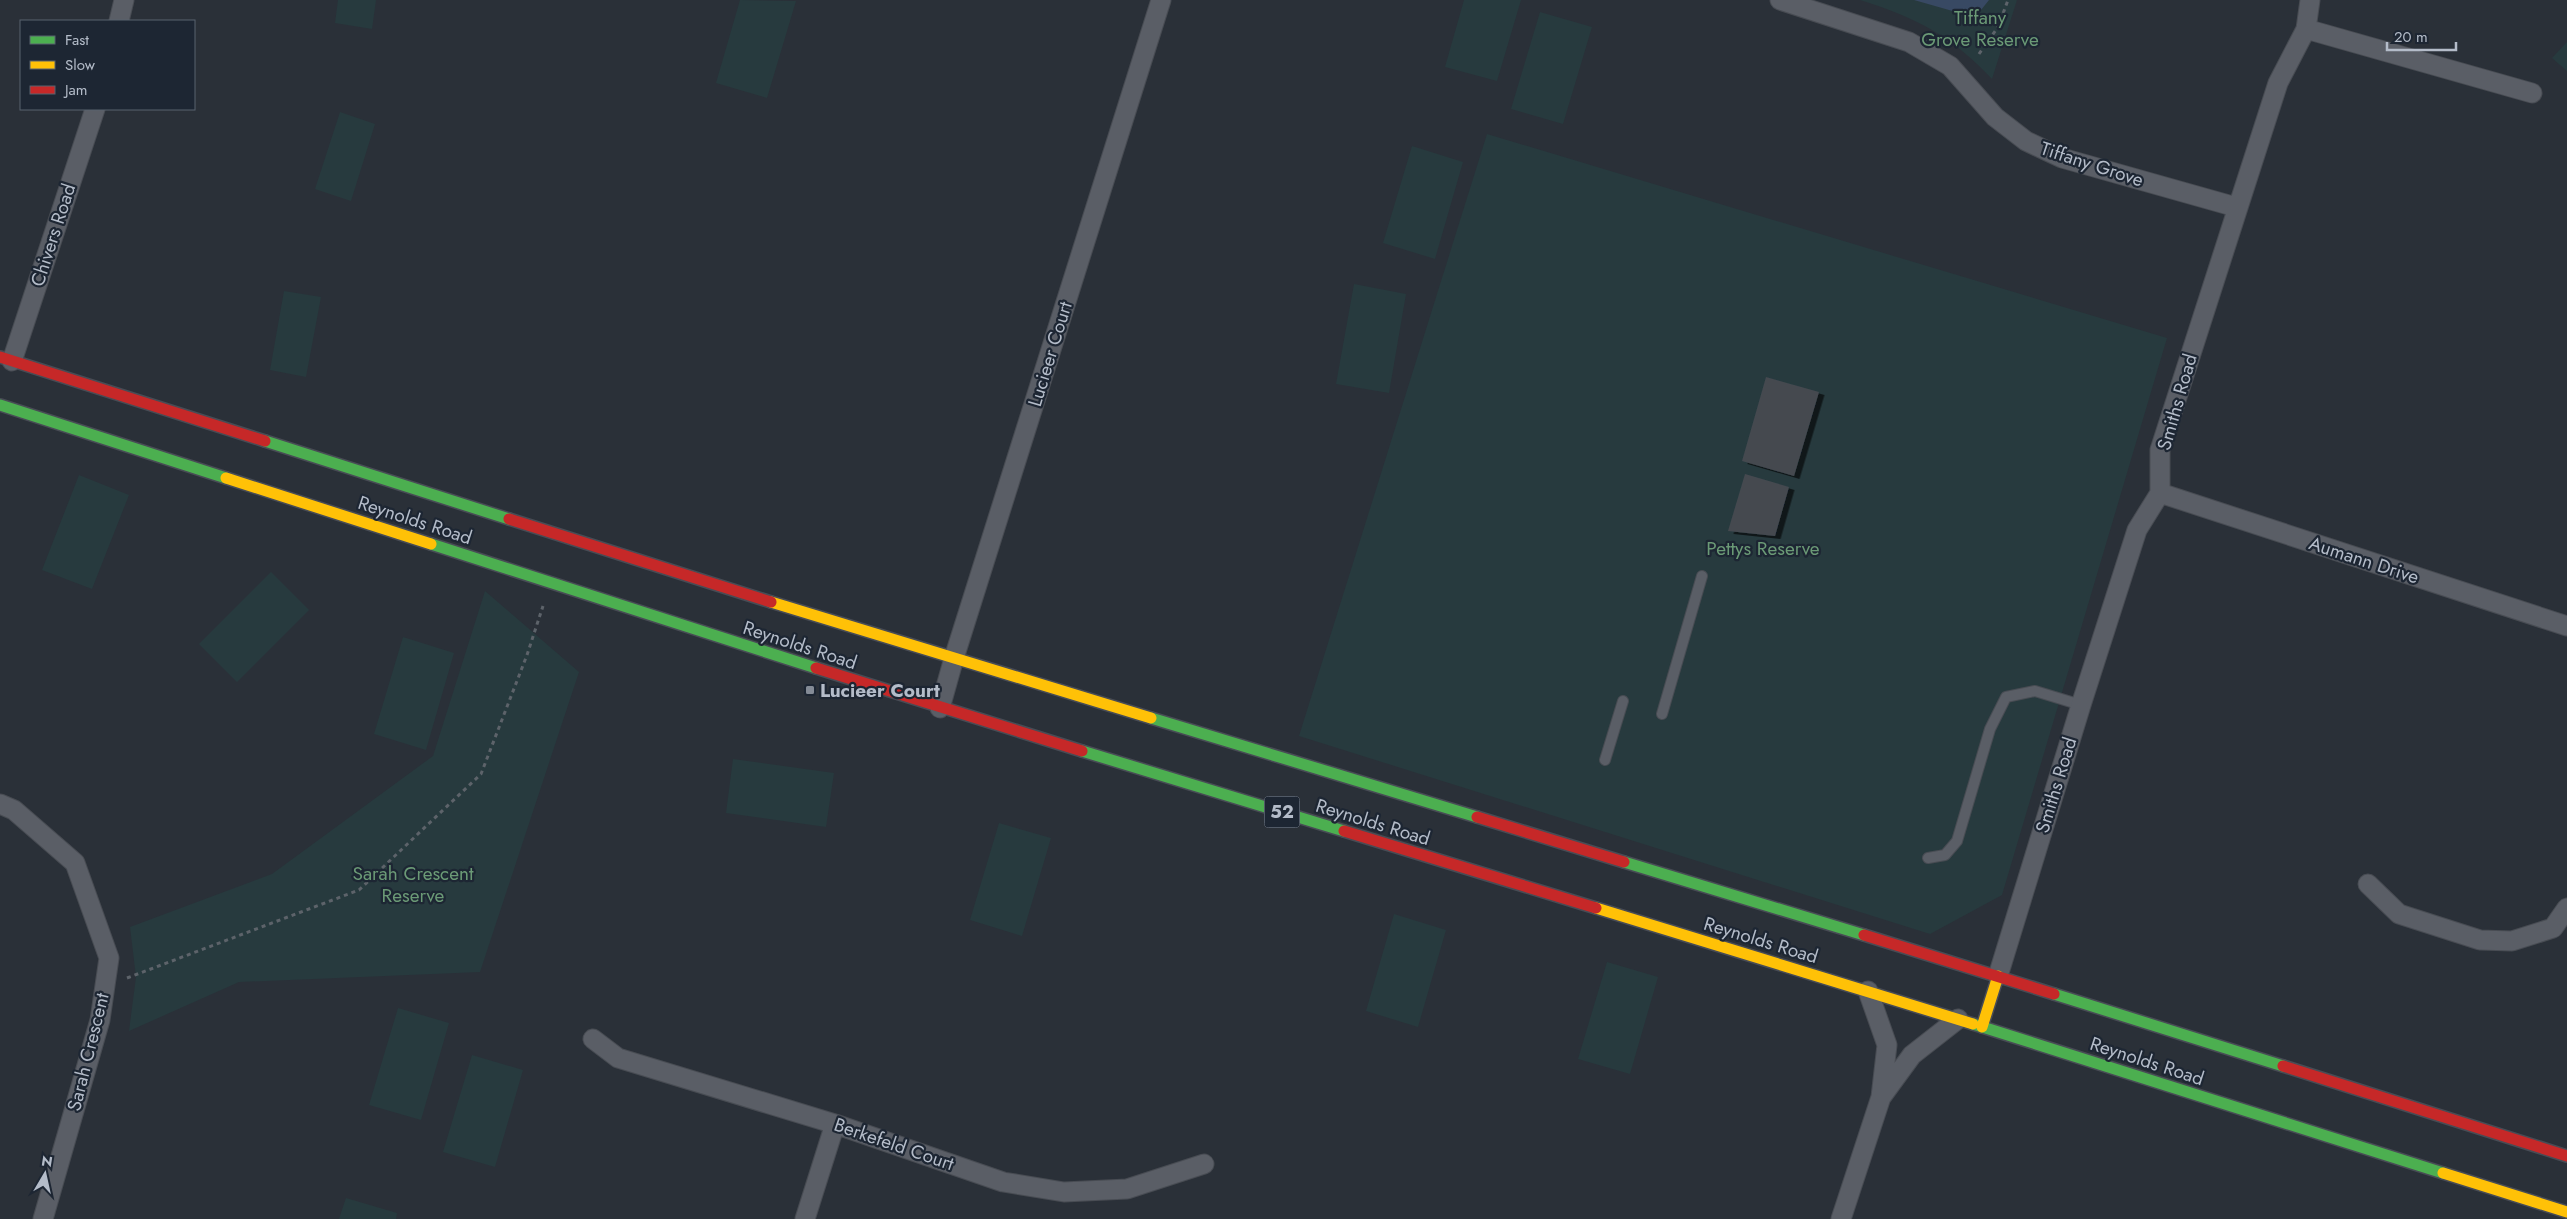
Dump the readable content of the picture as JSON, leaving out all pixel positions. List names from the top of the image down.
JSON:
{
  "streets": {
    "main road": ["Reynolds Road", "52"],
    "street": [
      "Tiffany Grove",
      "Chivers Road",
      "Lucieer Court",
      "Smiths Road",
      "Aumann Drive",
      "Sarah Crescent",
      "Berkefeld Court"
    ]
  },
  "crossings": [
    ["Tiffany Grove", "Smiths Road"],
    ["Chivers Road", "Reynolds Road"],
    ["Lucieer Court", "Reynolds Road"],
    ["Smiths Road", "Reynolds Road"],
    ["Smiths Road", "Aumann Drive"]
  ],
  "parks": ["Tiffany Grove Reserve", "Pettys Reserve", "Sarah Crescent Reserve"],
  "places": {
    "transit": ["Lucieer Court"]
  },
  "legend": ["Fast", "Slow", "Jam"],
  "scale_bar": "20 m",
  "north": "top"
}
